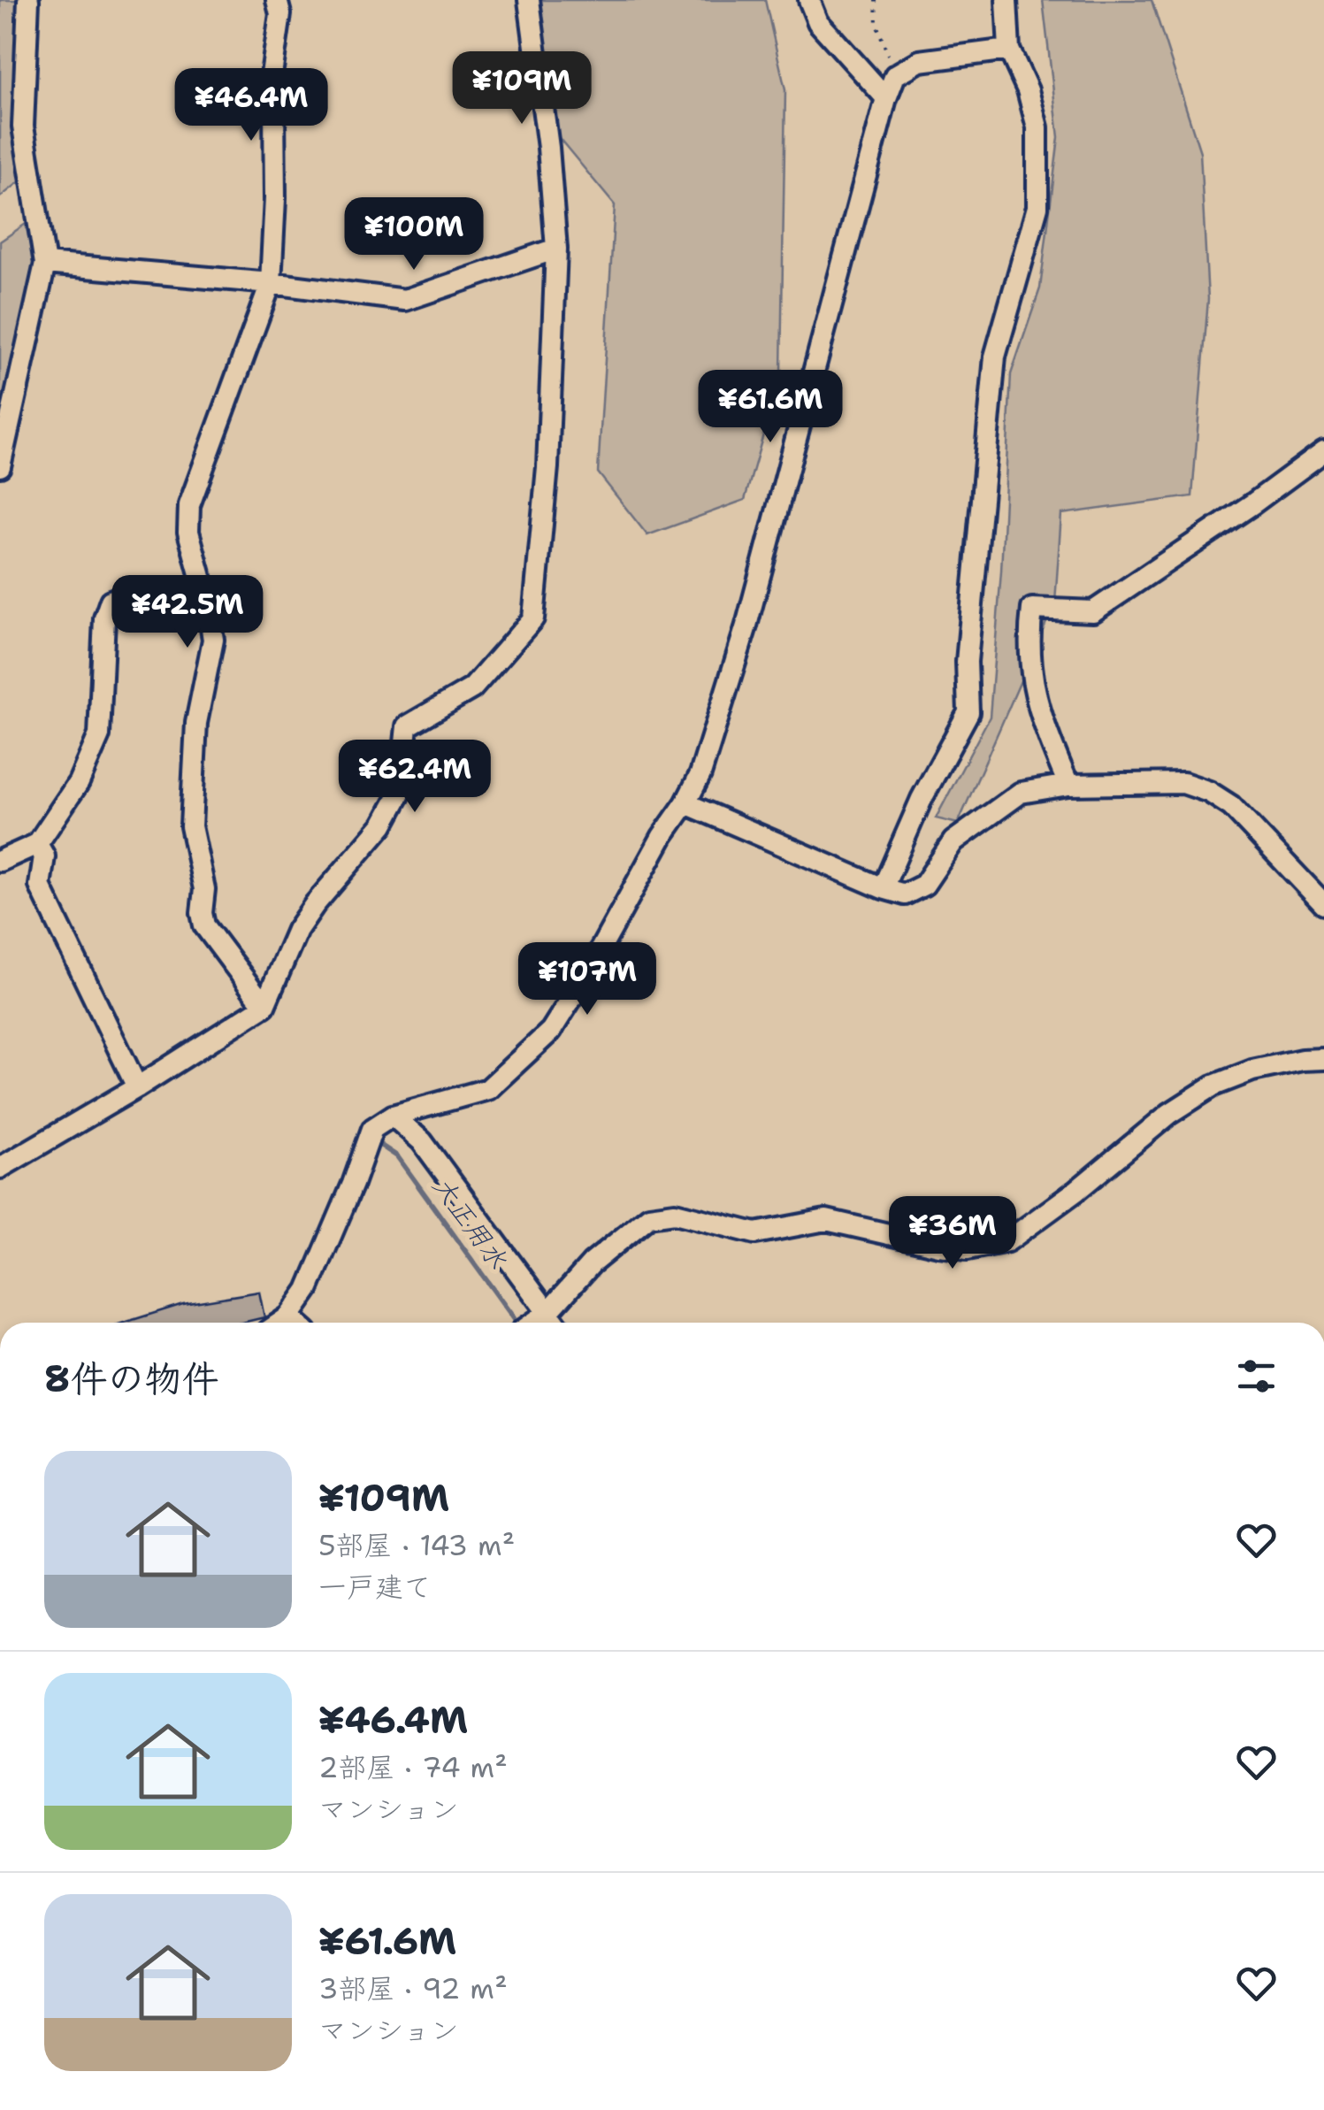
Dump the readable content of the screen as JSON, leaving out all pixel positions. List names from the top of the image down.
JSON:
{
  "water": ["大正用水"],
  "page": {
    "price": [
      "¥109M",
      "¥46.4M",
      "¥100M",
      "¥61.6M",
      "¥42.5M",
      "¥62.4M",
      "¥107M",
      "¥36M"
    ],
    "heading": "8件の物件",
    "list": [
      {
        "name": "¥109M",
        "note": "5部屋 · 143 m² · 一戸建て"
      },
      {
        "name": "¥46.4M",
        "note": "2部屋 · 74 m² · マンション"
      },
      {
        "name": "¥61.6M",
        "note": "3部屋 · 92 m² · マンション"
      }
    ]
  }
}
